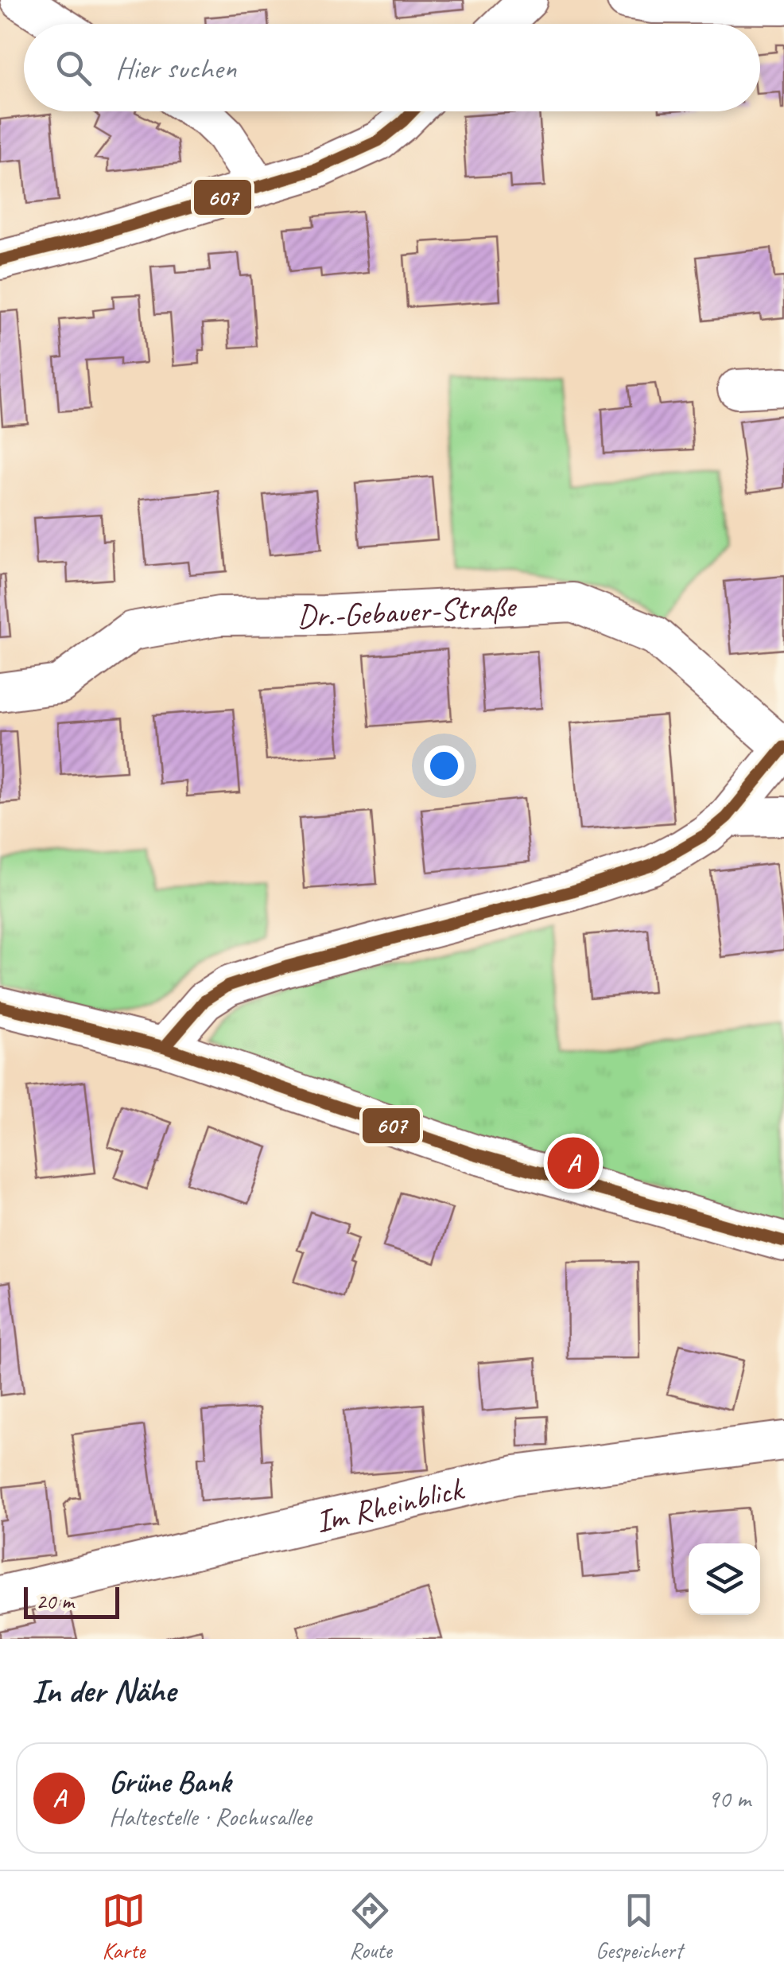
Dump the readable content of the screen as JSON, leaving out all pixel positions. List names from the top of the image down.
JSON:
{
  "streets": {
    "street": ["Dr.-Gebauer-Straße", "Im Rheinblick"]
  },
  "lines": ["transit line 607"],
  "scale_bar": "20 m",
  "page": {
    "search": "Hier suchen",
    "pins": "A",
    "scale": "20 m",
    "heading": "In der Nähe",
    "list": [
      {
        "mark": "A",
        "name": "Grüne Bank",
        "note": "Haltestelle · Rochusallee",
        "value": "90 m"
      }
    ],
    "nav": ["Karte", "Route", "Gespeichert"]
  }
}
